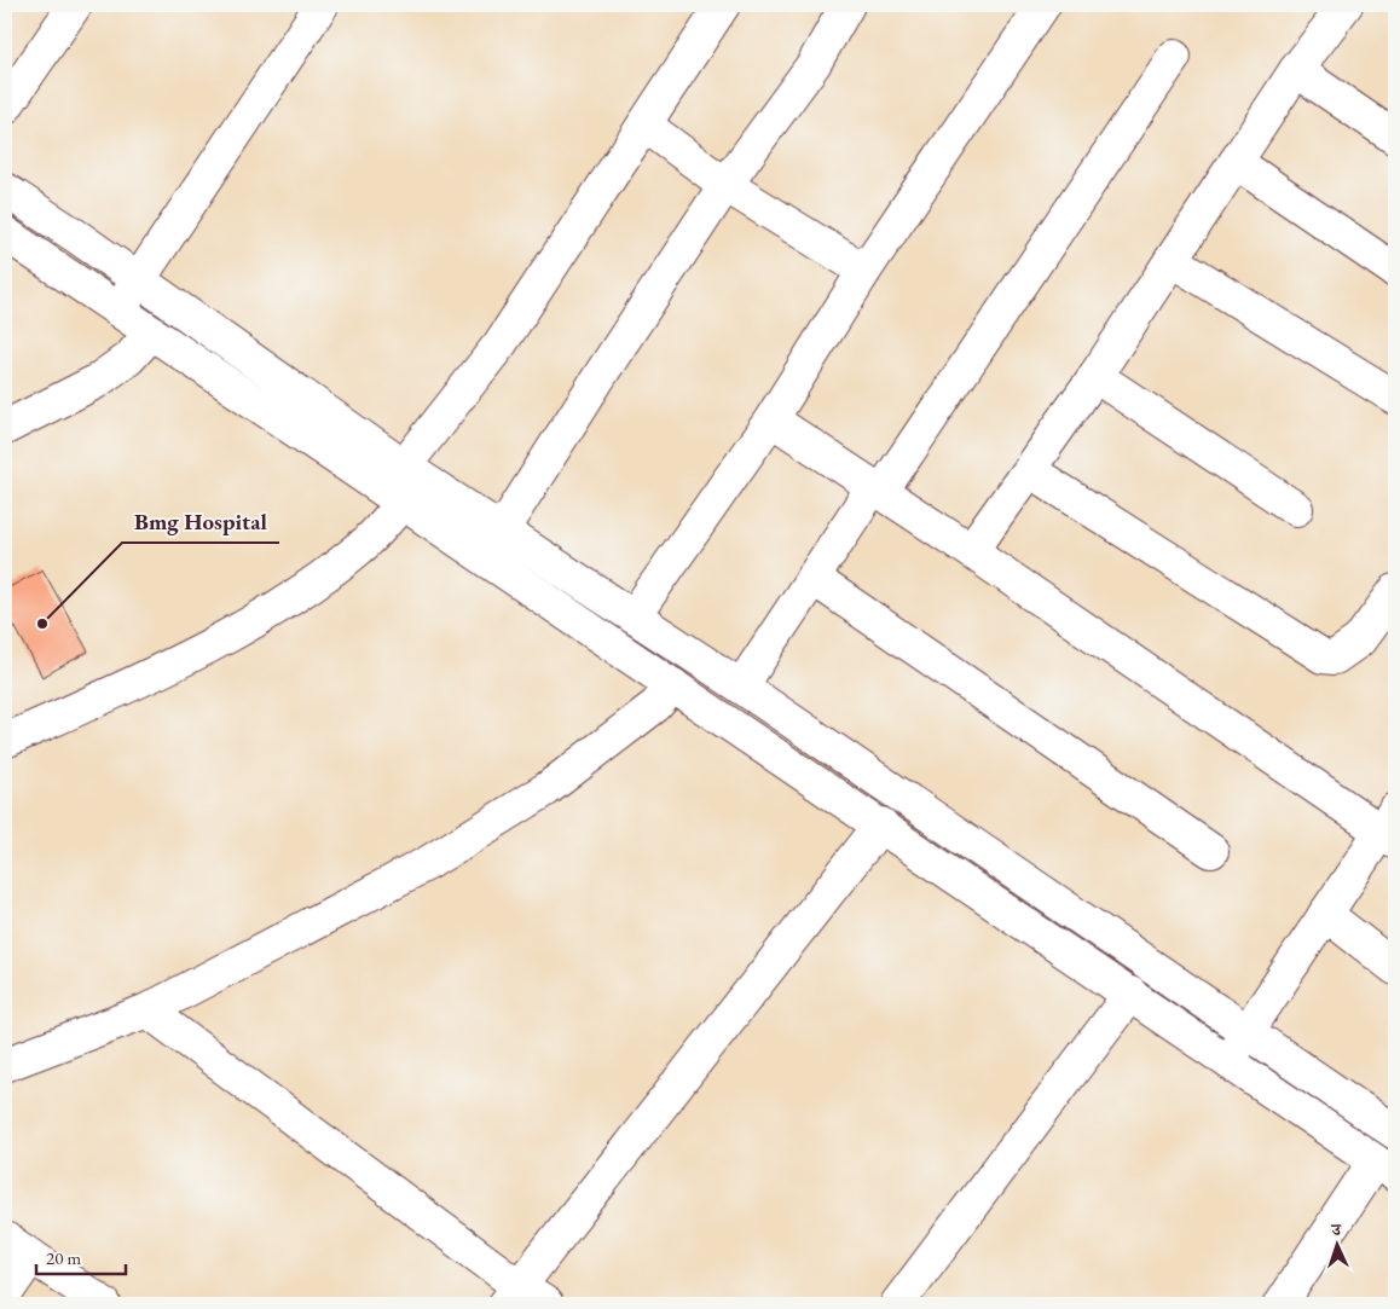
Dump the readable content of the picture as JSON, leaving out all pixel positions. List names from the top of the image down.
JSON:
{
  "places": ["Bmg Hospital"],
  "scale_bar": "20 m",
  "north": "top"
}
